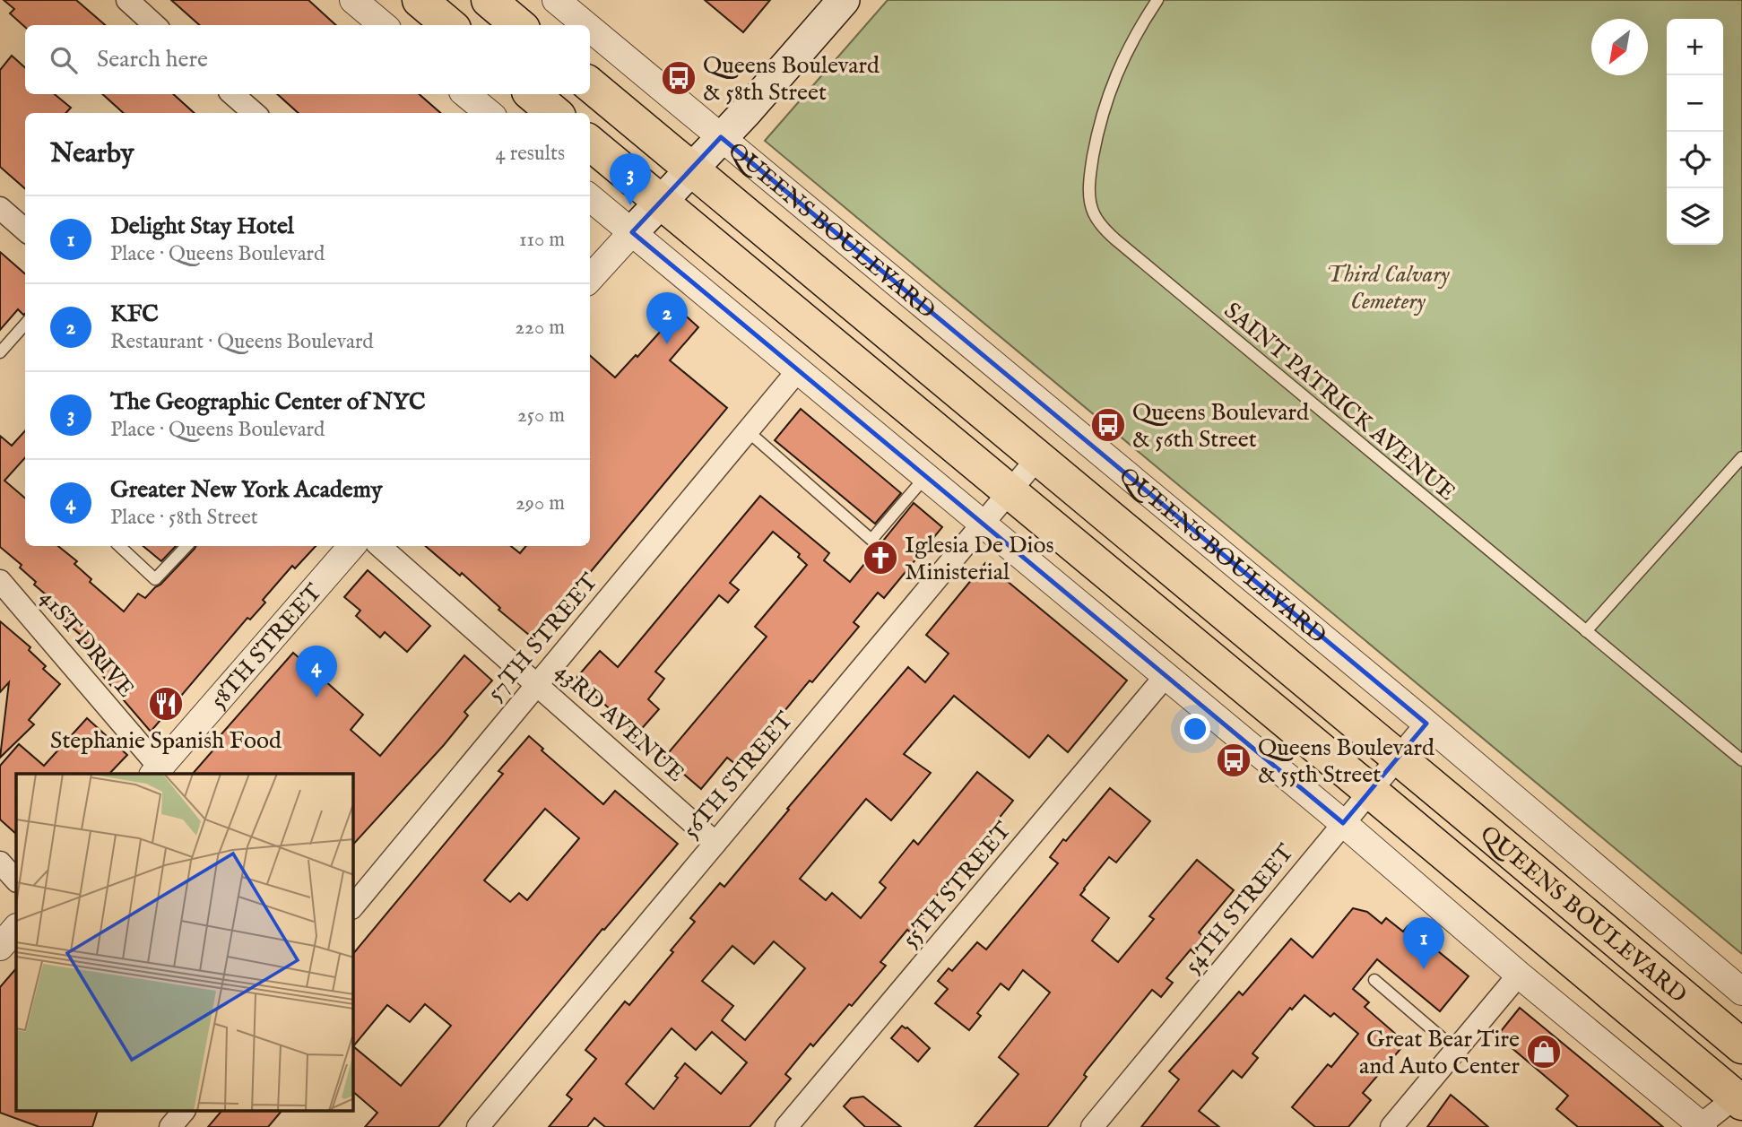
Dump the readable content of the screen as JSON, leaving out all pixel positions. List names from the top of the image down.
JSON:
{
  "streets": {
    "main road": ["QUEENS BOULEVARD"],
    "street": [
      "57TH STREET",
      "41ST DRIVE",
      "58TH STREET",
      "43RD AVENUE",
      "56TH STREET",
      "55TH STREET",
      "54TH STREET"
    ],
    "lane": ["SAINT PATRICK AVENUE"]
  },
  "crossings": [
    ["QUEENS BOULEVARD", "56TH STREET"],
    ["QUEENS BOULEVARD", "54TH STREET"],
    ["57TH STREET", "43RD AVENUE"],
    ["41ST DRIVE", "58TH STREET"],
    ["43RD AVENUE", "56TH STREET"]
  ],
  "parks": ["Third Calvary Cemetery"],
  "places": {
    "bus stop": ["Queens Boulevard & 58th Street", "Queens Boulevard & 56th Street", "Queens Boulevard & 55th Street"],
    "church": ["Iglesia De Dios Ministerial"],
    "restaurant": ["Stephanie Spanish Food"],
    "shop": ["Great Bear Tire and Auto Center"]
  },
  "north": "bottom left",
  "page": {
    "map_buttons": ["+", "−"],
    "search": "Search here",
    "heading": ["Nearby", "4 results"],
    "pins": [
      "3",
      "2",
      "4",
      "1"
    ],
    "list": [
      {
        "mark": "1",
        "name": "Delight Stay Hotel",
        "note": "Place · Queens Boulevard",
        "value": "110 m"
      },
      {
        "mark": "2",
        "name": "KFC",
        "note": "Restaurant · Queens Boulevard",
        "value": "220 m"
      },
      {
        "mark": "3",
        "name": "The Geographic Center of NYC",
        "note": "Place · Queens Boulevard",
        "value": "250 m"
      },
      {
        "mark": "4",
        "name": "Greater New York Academy",
        "note": "Place · 58th Street",
        "value": "290 m"
      }
    ]
  }
}
